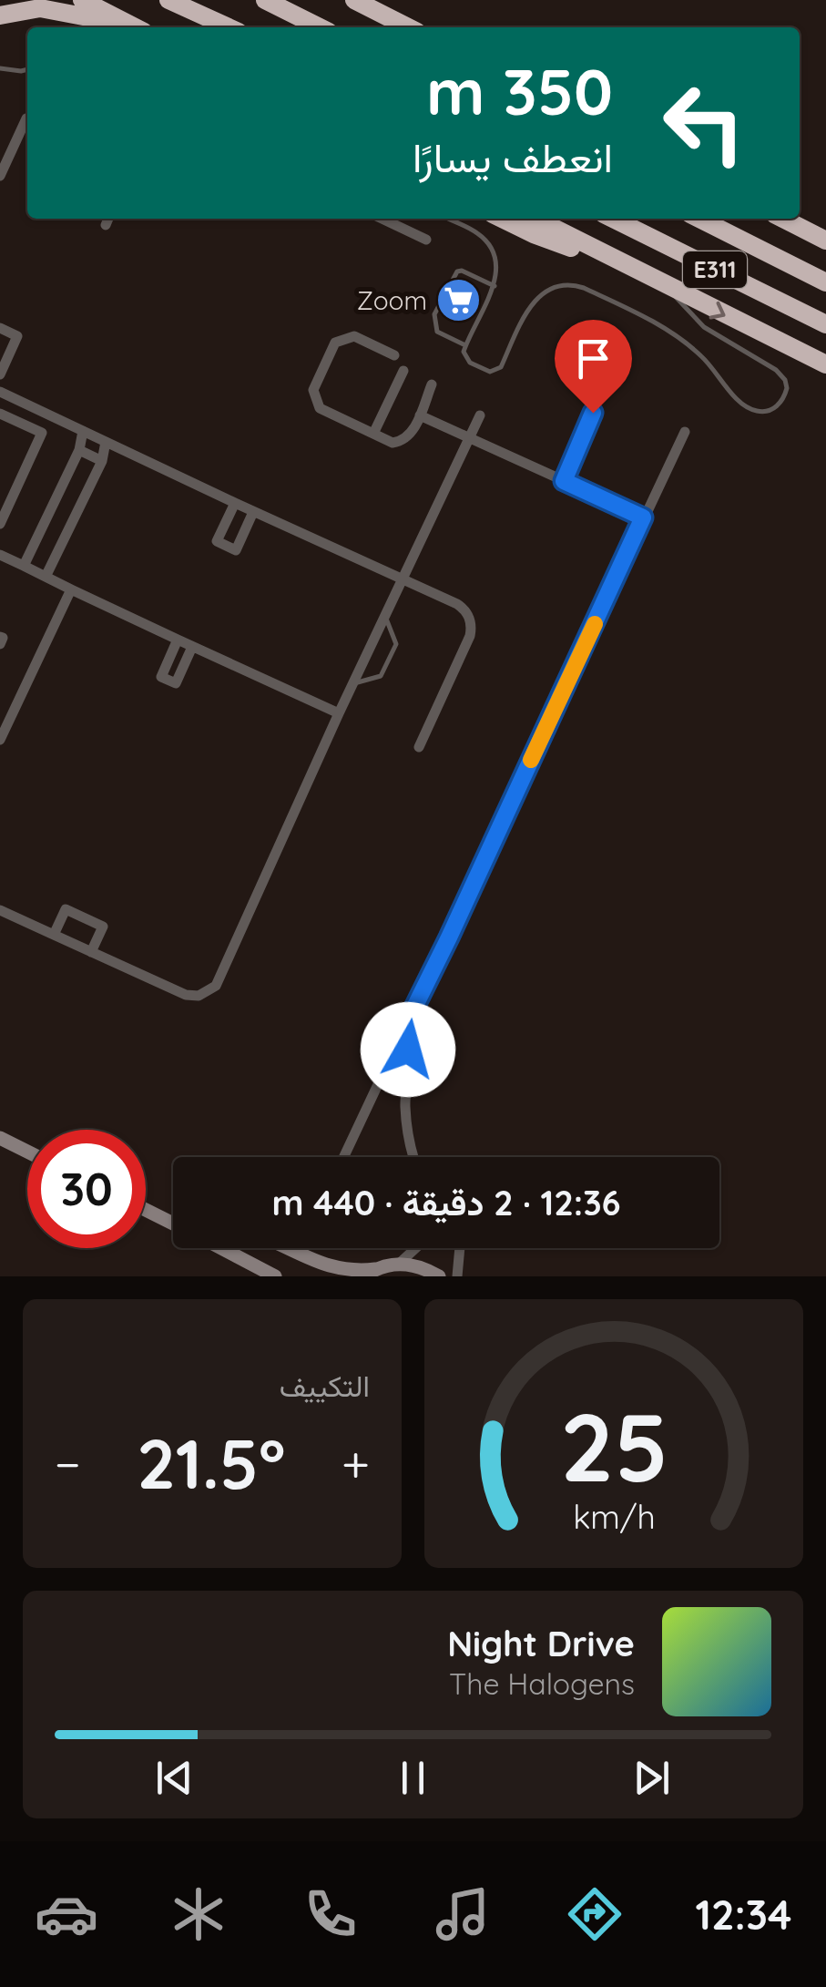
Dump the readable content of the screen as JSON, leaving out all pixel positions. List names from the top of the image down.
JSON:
{
  "streets": {
    "highway": ["E311"]
  },
  "places": {
    "supermarket": ["Zoom"]
  },
  "page": {
    "turn": ["350 m", "انعطف يسارًا"],
    "limit": "30",
    "trip": "12:36 · 2 دقيقة · 440 m",
    "tile": "التكييف",
    "heat": ["−", "21.5°", "+"],
    "song": ["Night Drive", "The Halogens"],
    "tabs": "12:34",
    "gauge": ["25", "km/h"]
  }
}
